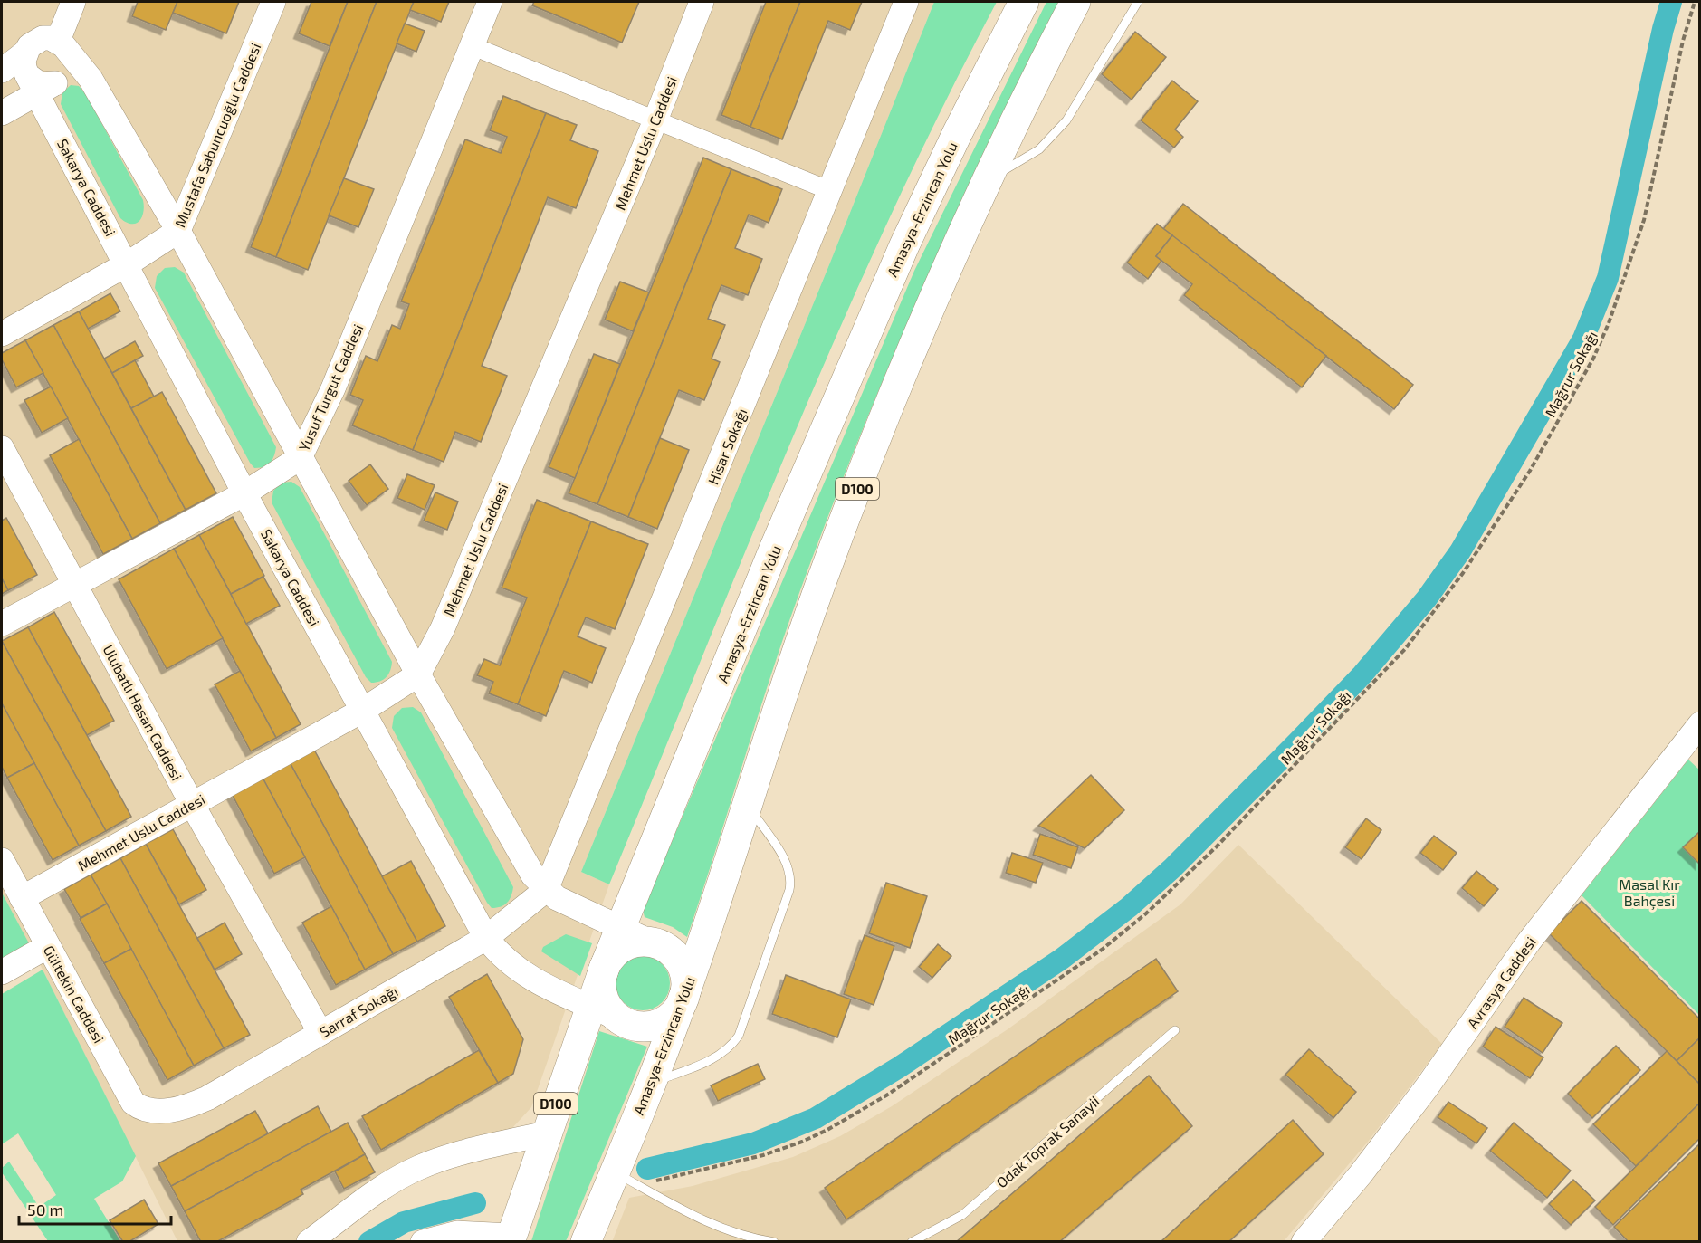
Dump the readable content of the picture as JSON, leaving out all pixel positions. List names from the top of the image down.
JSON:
{
  "streets": {
    "highway": ["Amasya-Erzincan Yolu", "D100"],
    "street": [
      "Mustafa Sabuncuoğlu Caddesi",
      "Mehmet Uslu Caddesi",
      "Sakarya Caddesi",
      "Yusuf Turgut Caddesi",
      "Hisar Sokağı",
      "Ulubatlı Hasan Caddesi",
      "Avrasya Caddesi",
      "Gültekin Caddesi",
      "Sarraf Sokağı"
    ],
    "lane": ["Odak Toprak Sanayii"],
    "path": ["Mağrur Sokağı"]
  },
  "crossings": [
    ["Mustafa Sabuncuoğlu Caddesi", "Sakarya Caddesi"],
    ["Mehmet Uslu Caddesi", "Sakarya Caddesi"],
    ["Mehmet Uslu Caddesi", "Ulubatlı Hasan Caddesi"],
    ["Mehmet Uslu Caddesi", "Gültekin Caddesi"],
    ["Sakarya Caddesi", "Amasya-Erzincan Yolu"],
    ["Sakarya Caddesi", "Yusuf Turgut Caddesi"],
    ["Sakarya Caddesi", "Sarraf Sokağı"],
    ["Amasya-Erzincan Yolu", "Mağrur Sokağı"],
    ["Yusuf Turgut Caddesi", "Ulubatlı Hasan Caddesi"],
    ["Hisar Sokağı", "Sarraf Sokağı"],
    ["Ulubatlı Hasan Caddesi", "Sarraf Sokağı"],
    ["Gültekin Caddesi", "Sarraf Sokağı"]
  ],
  "parks": ["Masal Kır Bahçesi"],
  "scale_bar": "50 m"
}
